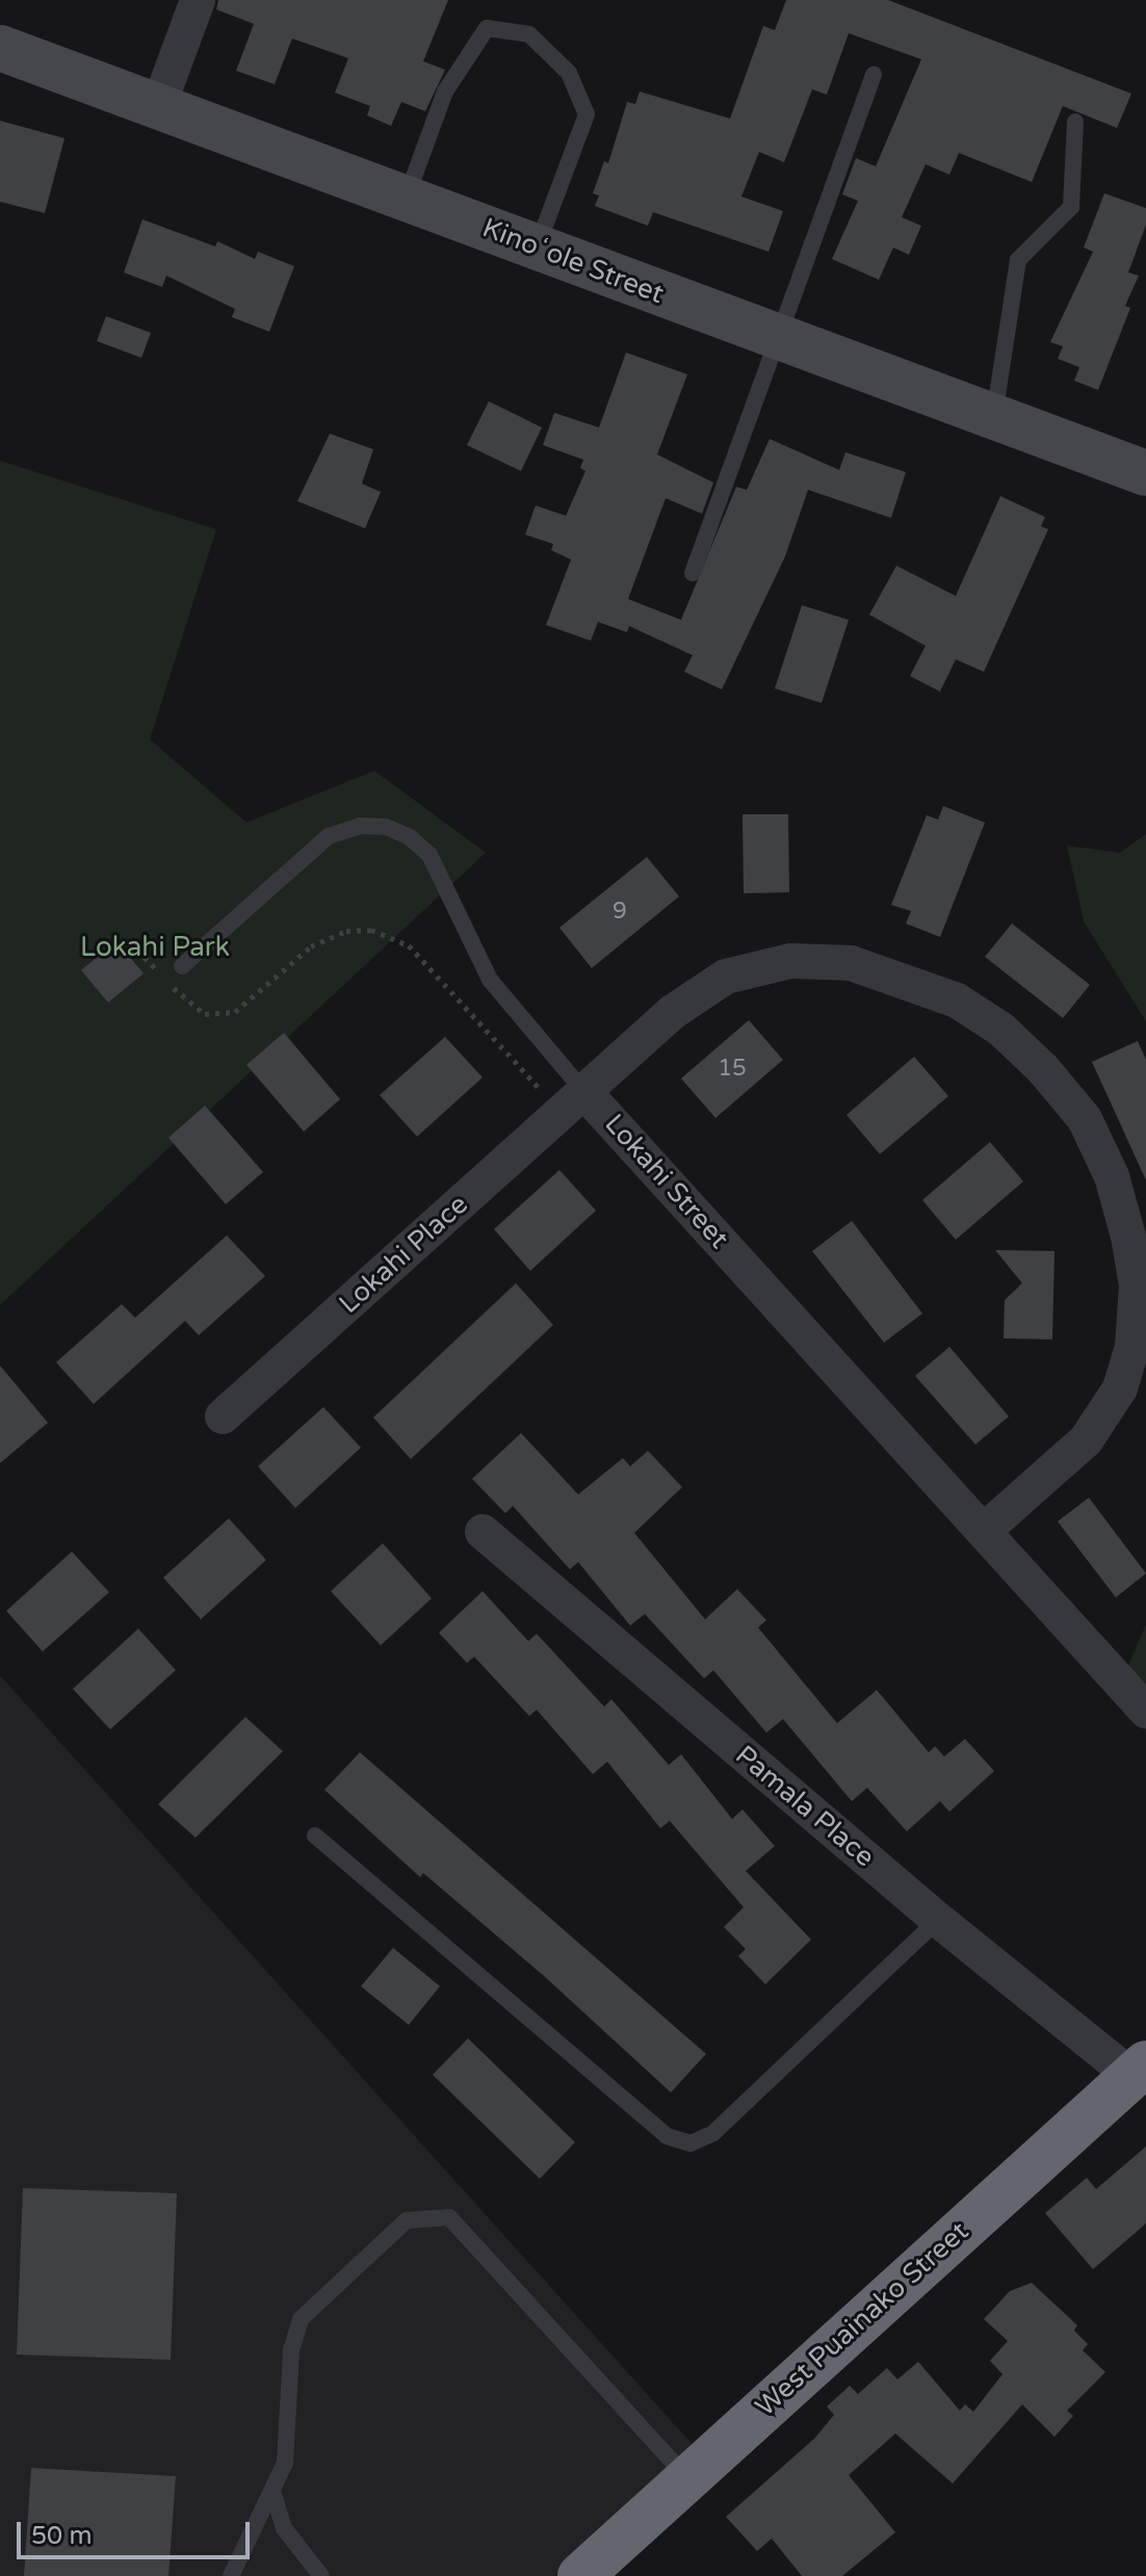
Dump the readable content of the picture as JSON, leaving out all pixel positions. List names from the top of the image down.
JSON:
{
  "streets": {
    "highway": ["West Puainako Street"],
    "street": [
      "Kinoʻole Street",
      "Lokahi Street",
      "Lokahi Place",
      "Pamala Place"
    ]
  },
  "crossings": [
    ["Lokahi Street", "Lokahi Place"],
    ["Pamala Place", "West Puainako Street"]
  ],
  "parks": ["Lokahi Park"],
  "house_numbers": ["9", "15"],
  "scale_bar": "50 m"
}
